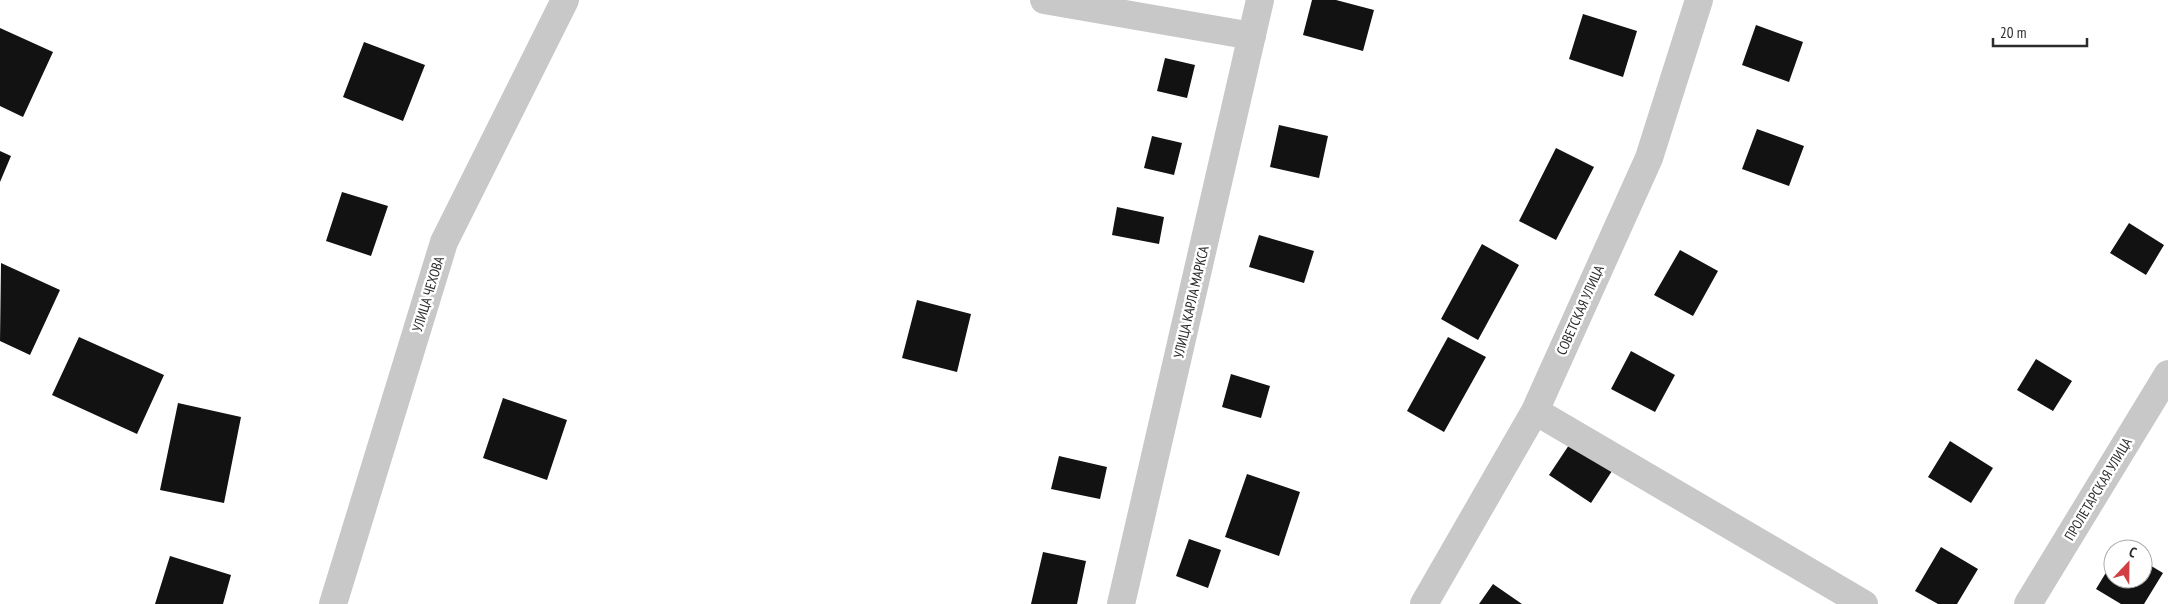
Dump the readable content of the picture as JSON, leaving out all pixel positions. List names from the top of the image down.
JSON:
{
  "streets": {
    "street": [
      "УЛИЦА ЧЕХОВА",
      "УЛИЦА КАРЛА МАРКСА",
      "СОВЕТСКАЯ УЛИЦА",
      "ПРОЛЕТАРСКАЯ УЛИЦА"
    ]
  },
  "scale_bar": "20 m",
  "north": "top"
}
